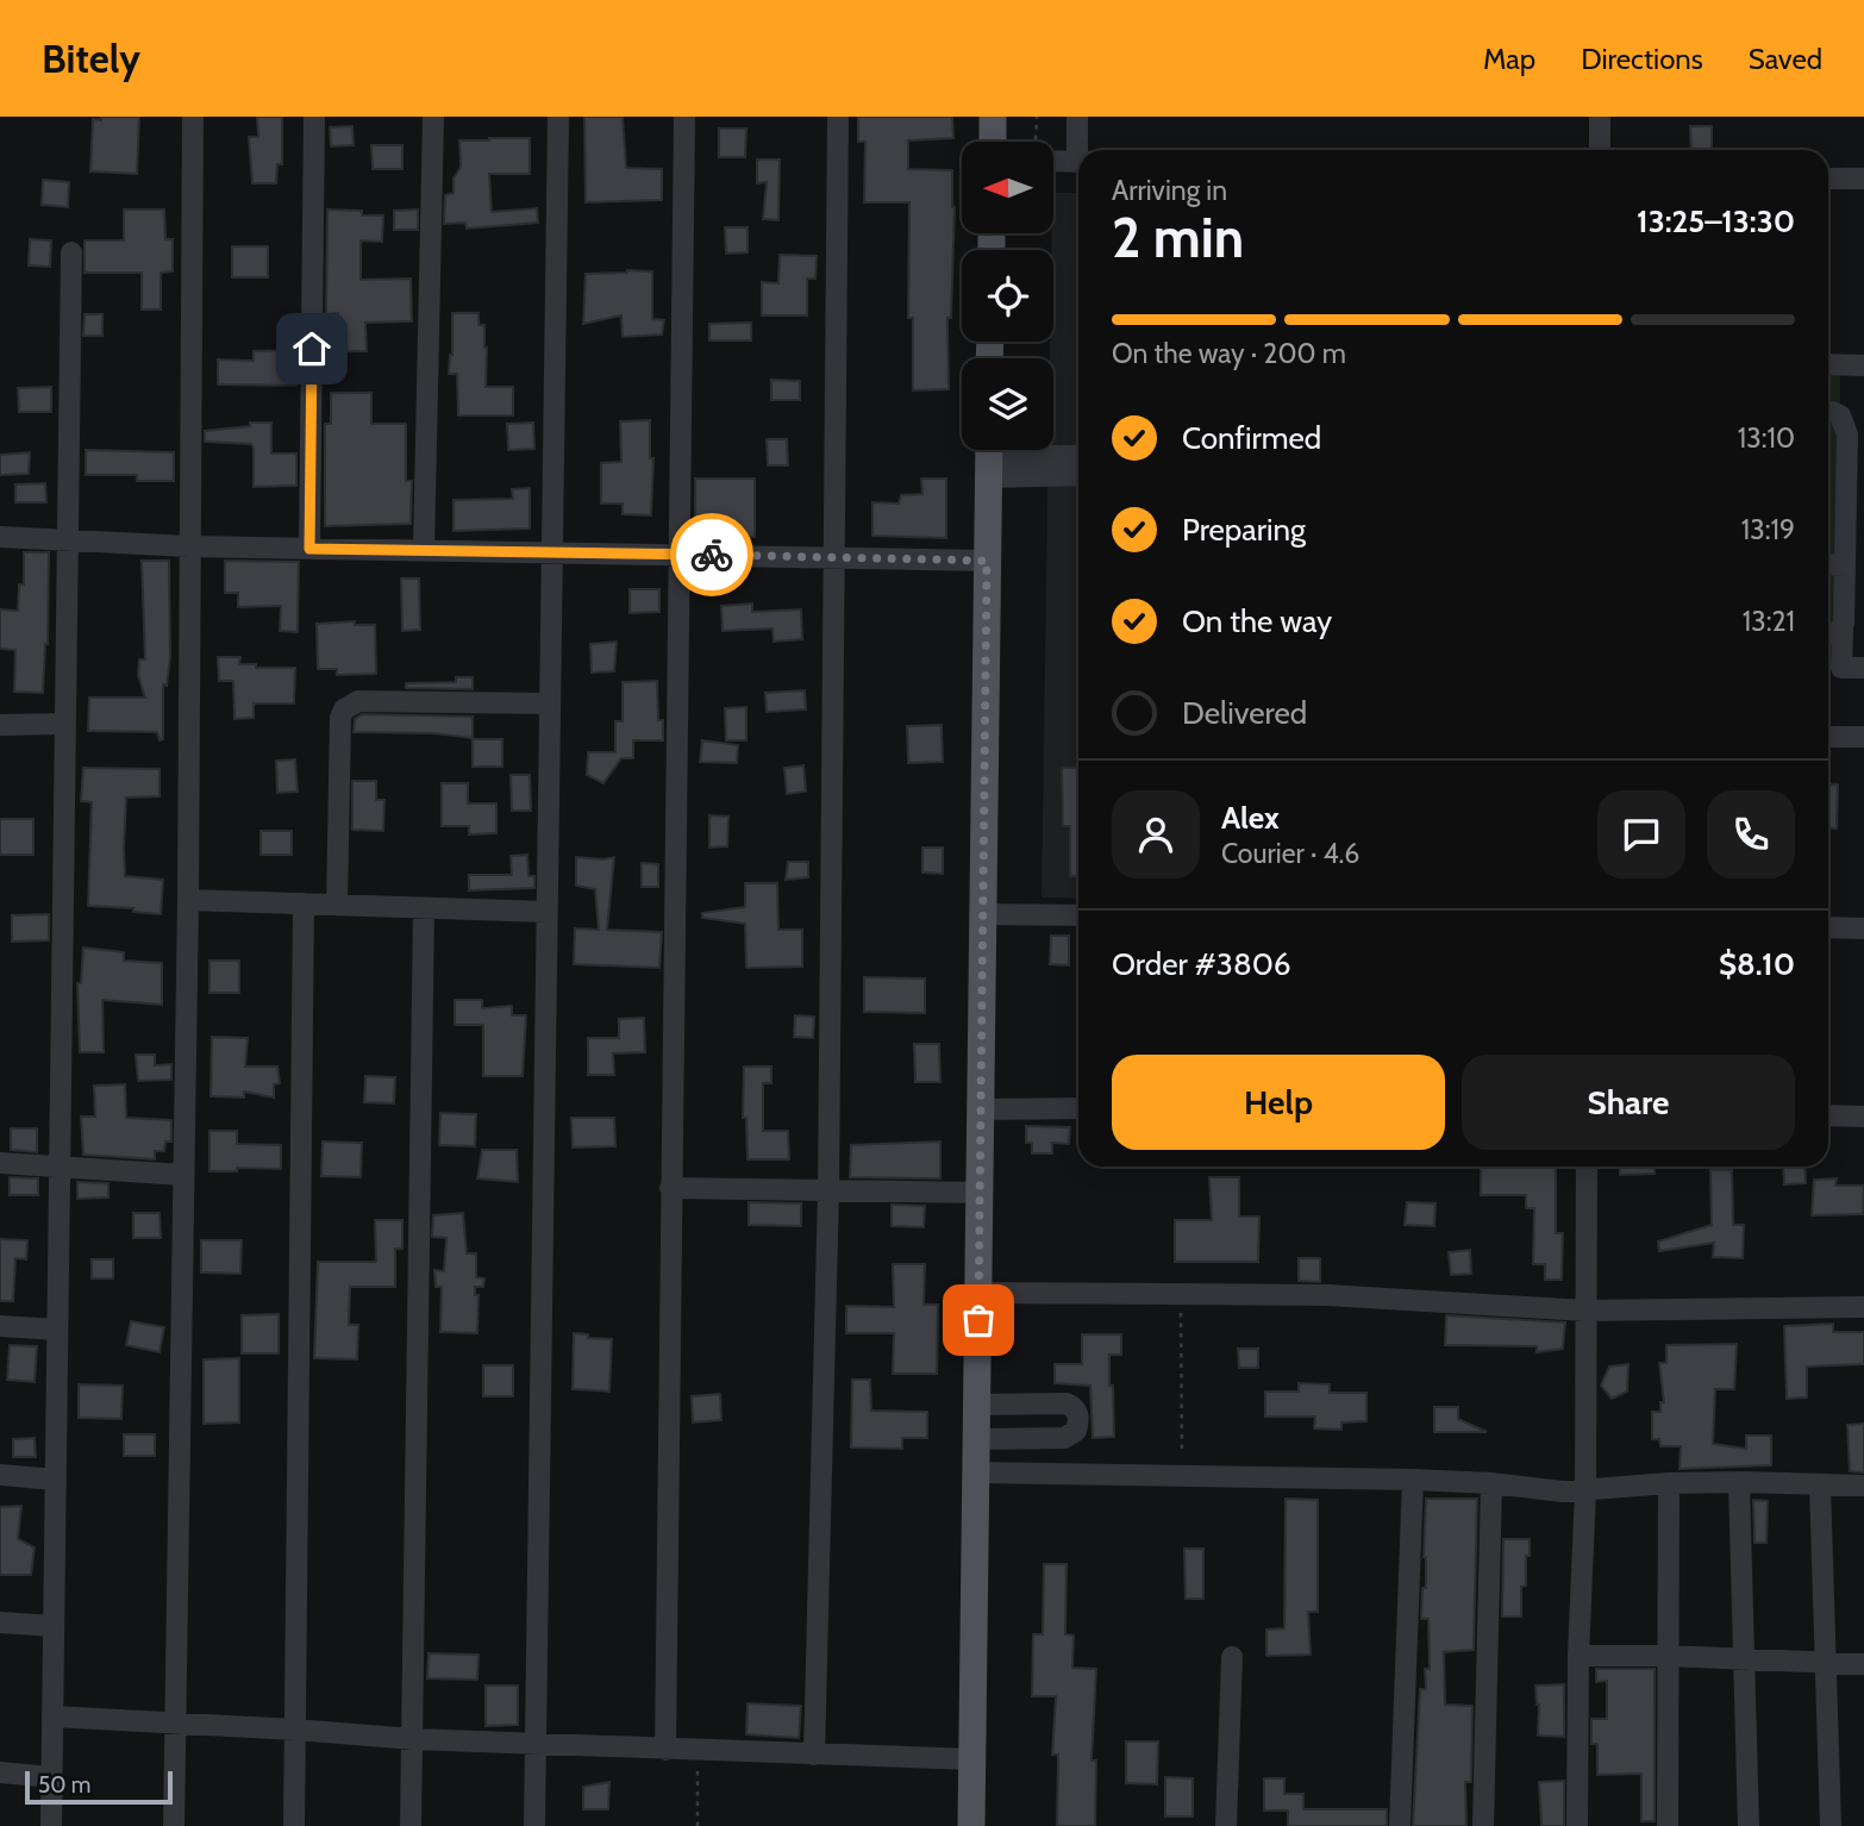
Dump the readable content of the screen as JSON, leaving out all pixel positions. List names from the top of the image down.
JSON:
{
  "scale_bar": "50 m",
  "north": "left",
  "page": {
    "header": "Bitely",
    "nav": ["Map", "Directions", "Saved"],
    "heading": ["2 min", "Arriving in", "13:25–13:30"],
    "panel": [
      "Alex",
      "Courier · 4.6",
      "Order #3806",
      "$8.10"
    ],
    "bar": "On the way · 200 m",
    "list": [
      ["Confirmed", "13:10"],
      ["Preparing", "13:19"],
      ["On the way", "13:21"],
      "Delivered"
    ],
    "buttons": ["Help", "Share"],
    "scale": "50 m"
  }
}
